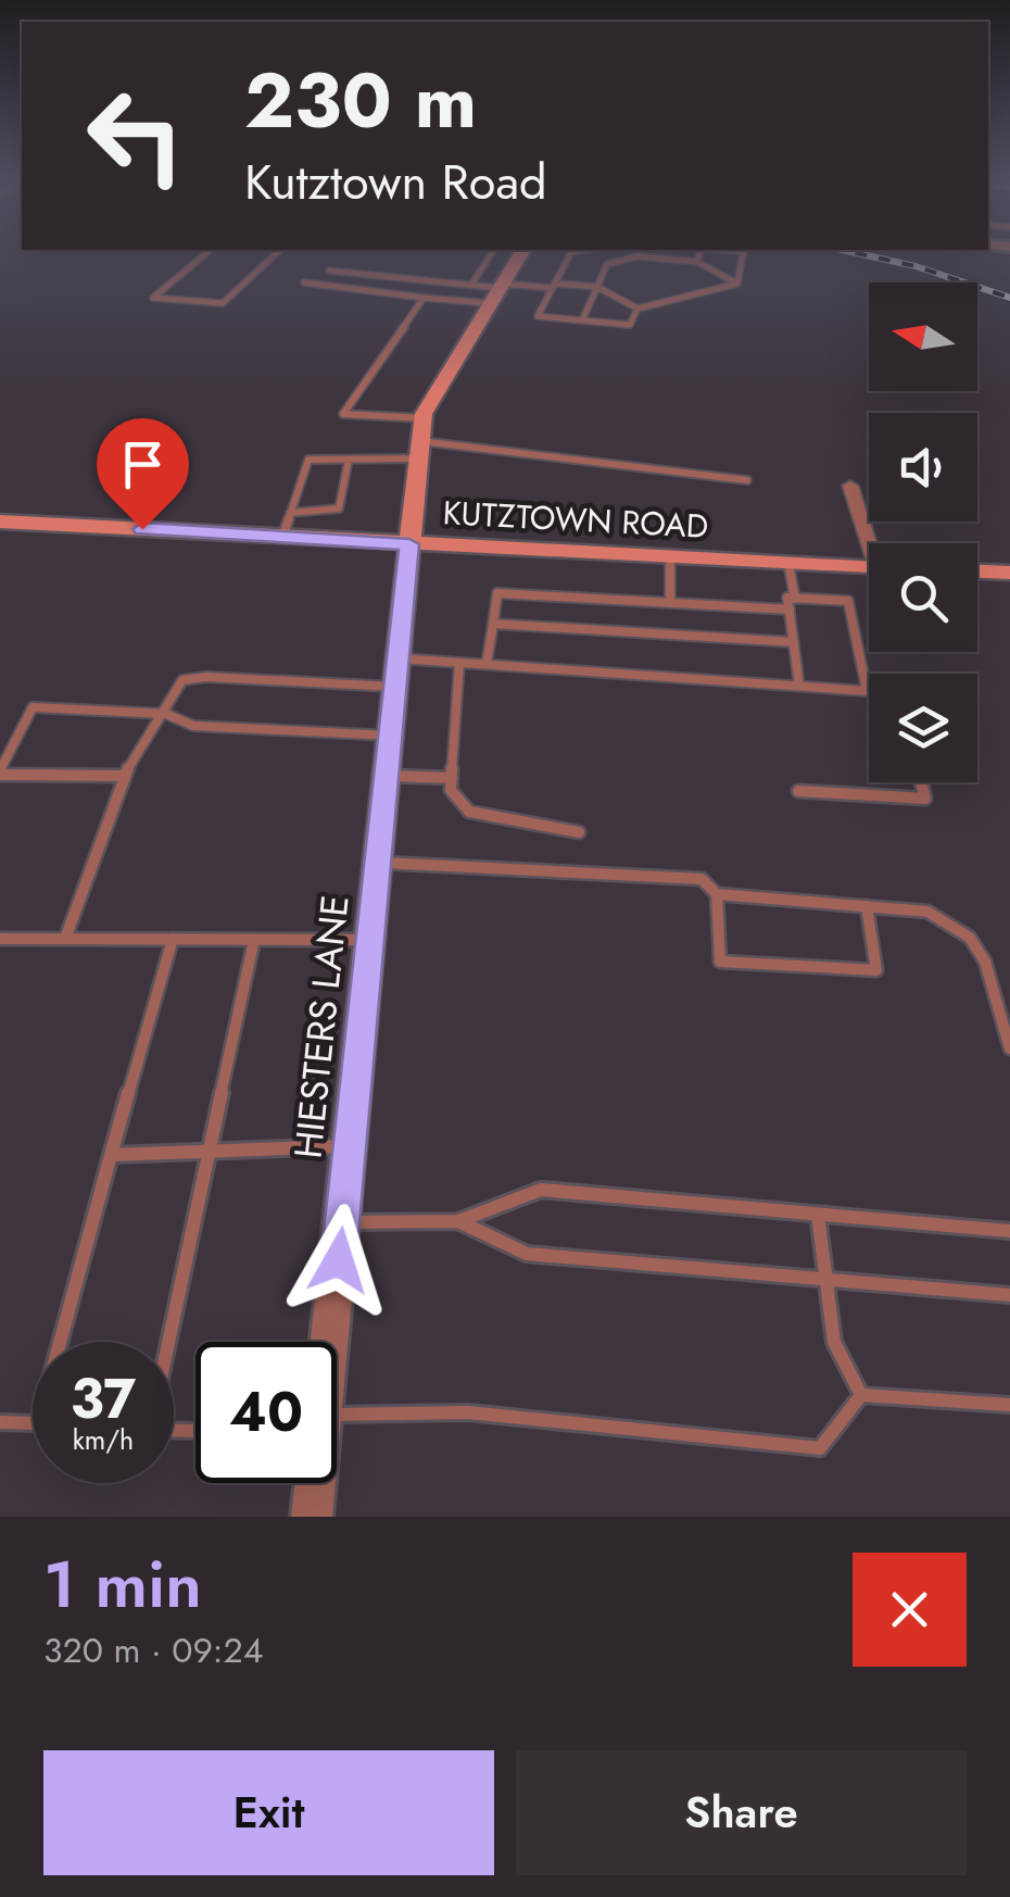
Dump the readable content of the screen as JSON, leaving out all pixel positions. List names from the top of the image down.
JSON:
{
  "streets": {
    "main road": ["KUTZTOWN ROAD"],
    "street": ["HIESTERS LANE"]
  },
  "crossings": [
    ["KUTZTOWN ROAD", "HIESTERS LANE"]
  ],
  "north": "left",
  "page": {
    "turn": ["230 m", "Kutztown Road"],
    "speed": "37 km/h",
    "limit": "40",
    "heading": ["1 min", "320 m · 09:24"],
    "buttons": ["Exit", "Share"]
  }
}
